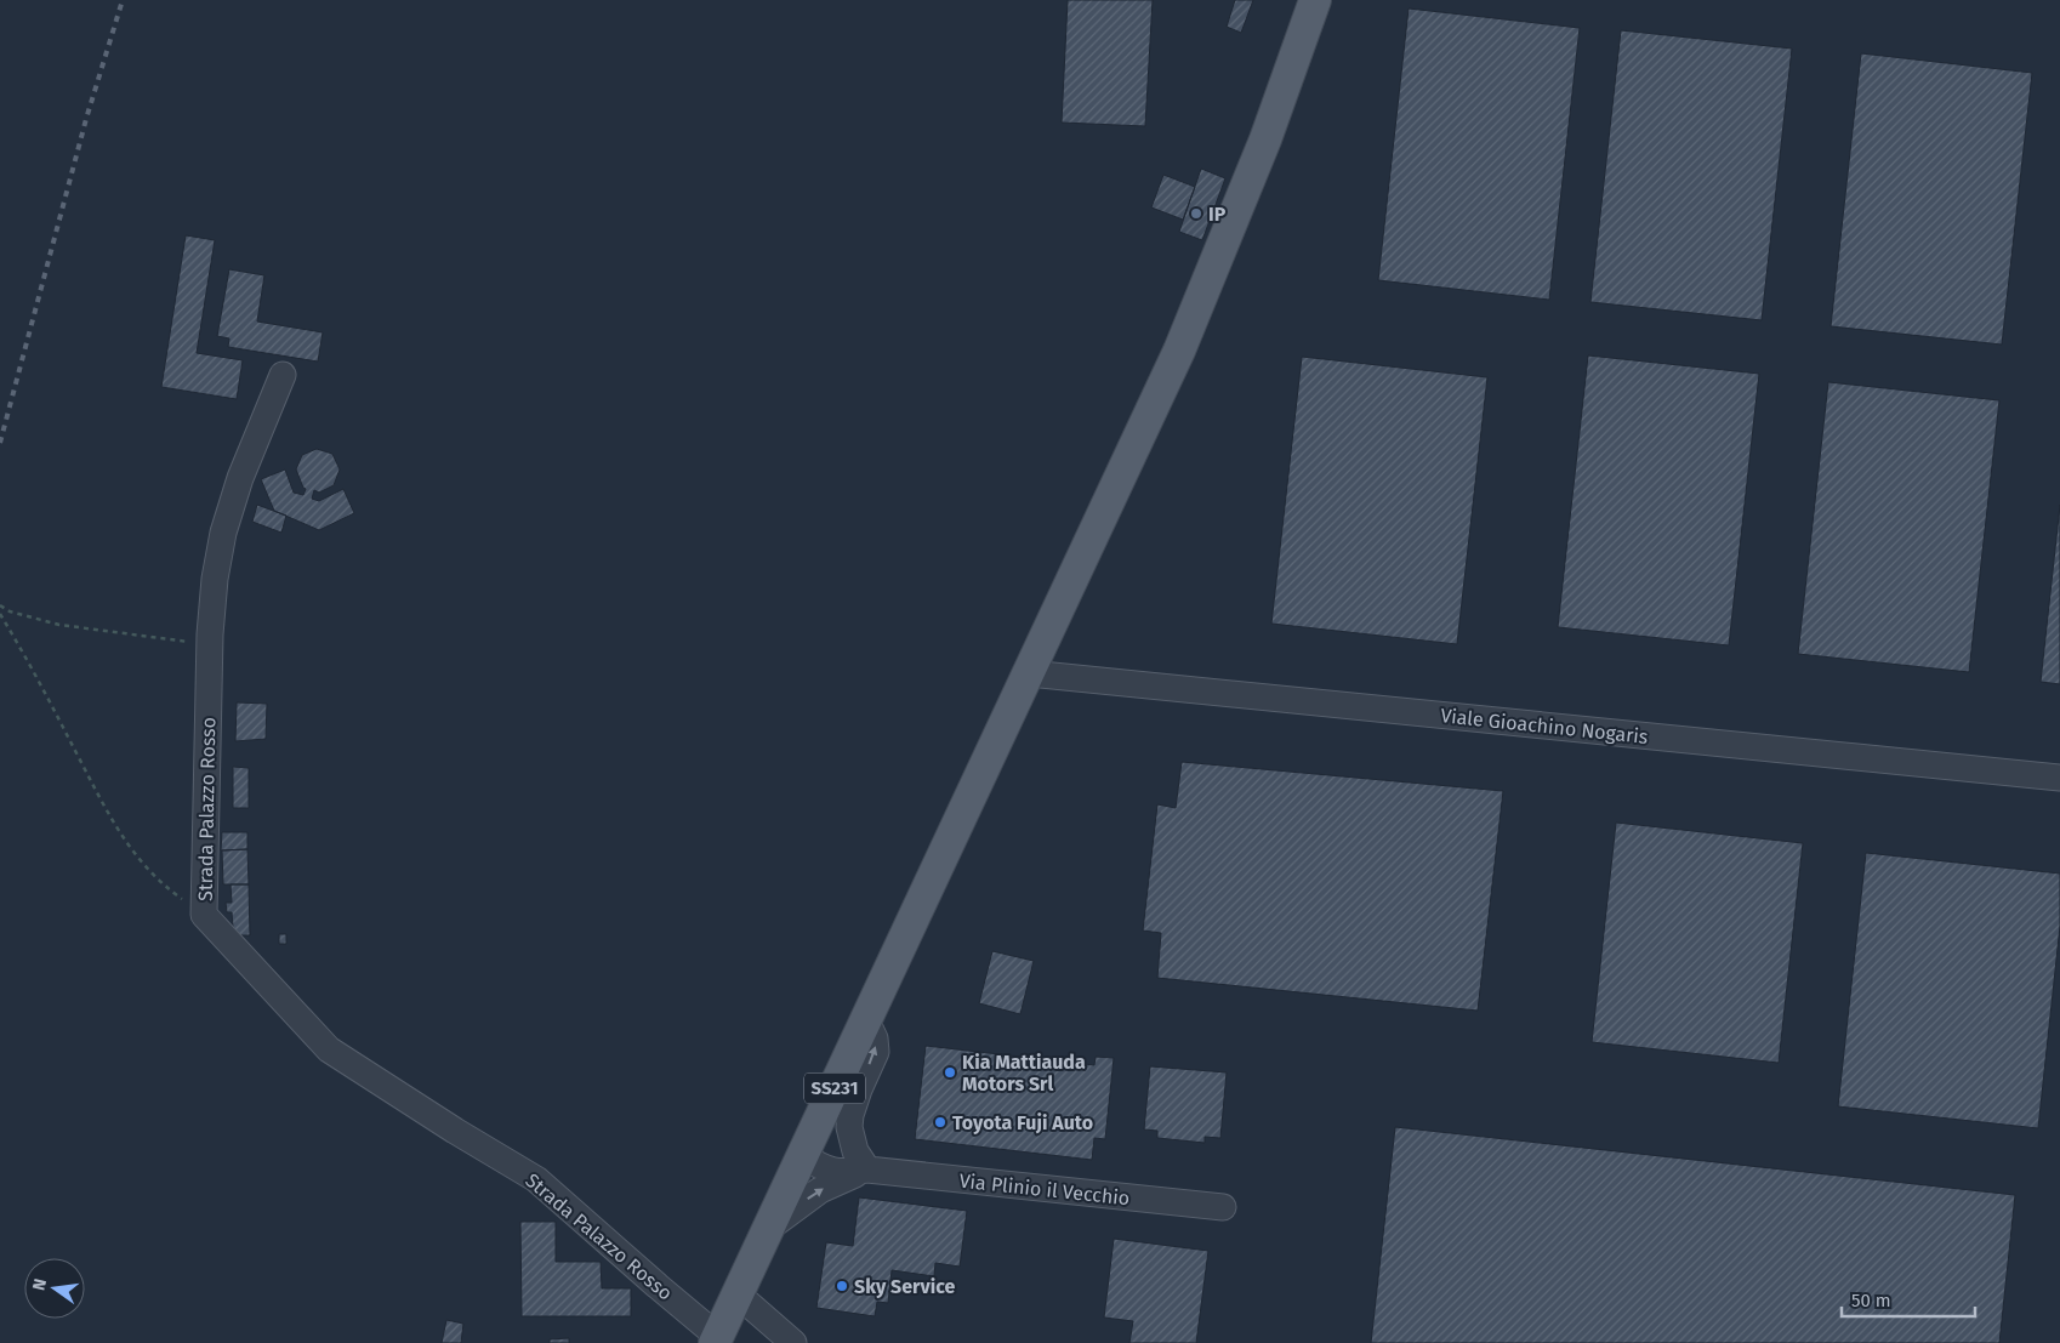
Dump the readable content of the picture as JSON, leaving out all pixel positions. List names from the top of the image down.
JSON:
{
  "streets": {
    "main road": ["SS231"],
    "street": ["Viale Gioachino Nogaris", "Strada Palazzo Rosso", "Via Plinio il Vecchio"]
  },
  "crossings": [
    ["Strada Palazzo Rosso", "SS231"],
    ["SS231", "Via Plinio il Vecchio"]
  ],
  "places": [
    "IP",
    "Kia Mattiauda Motors Srl",
    "Toyota Fuji Auto",
    "Sky Service"
  ],
  "scale_bar": "50 m",
  "north": "left"
}
